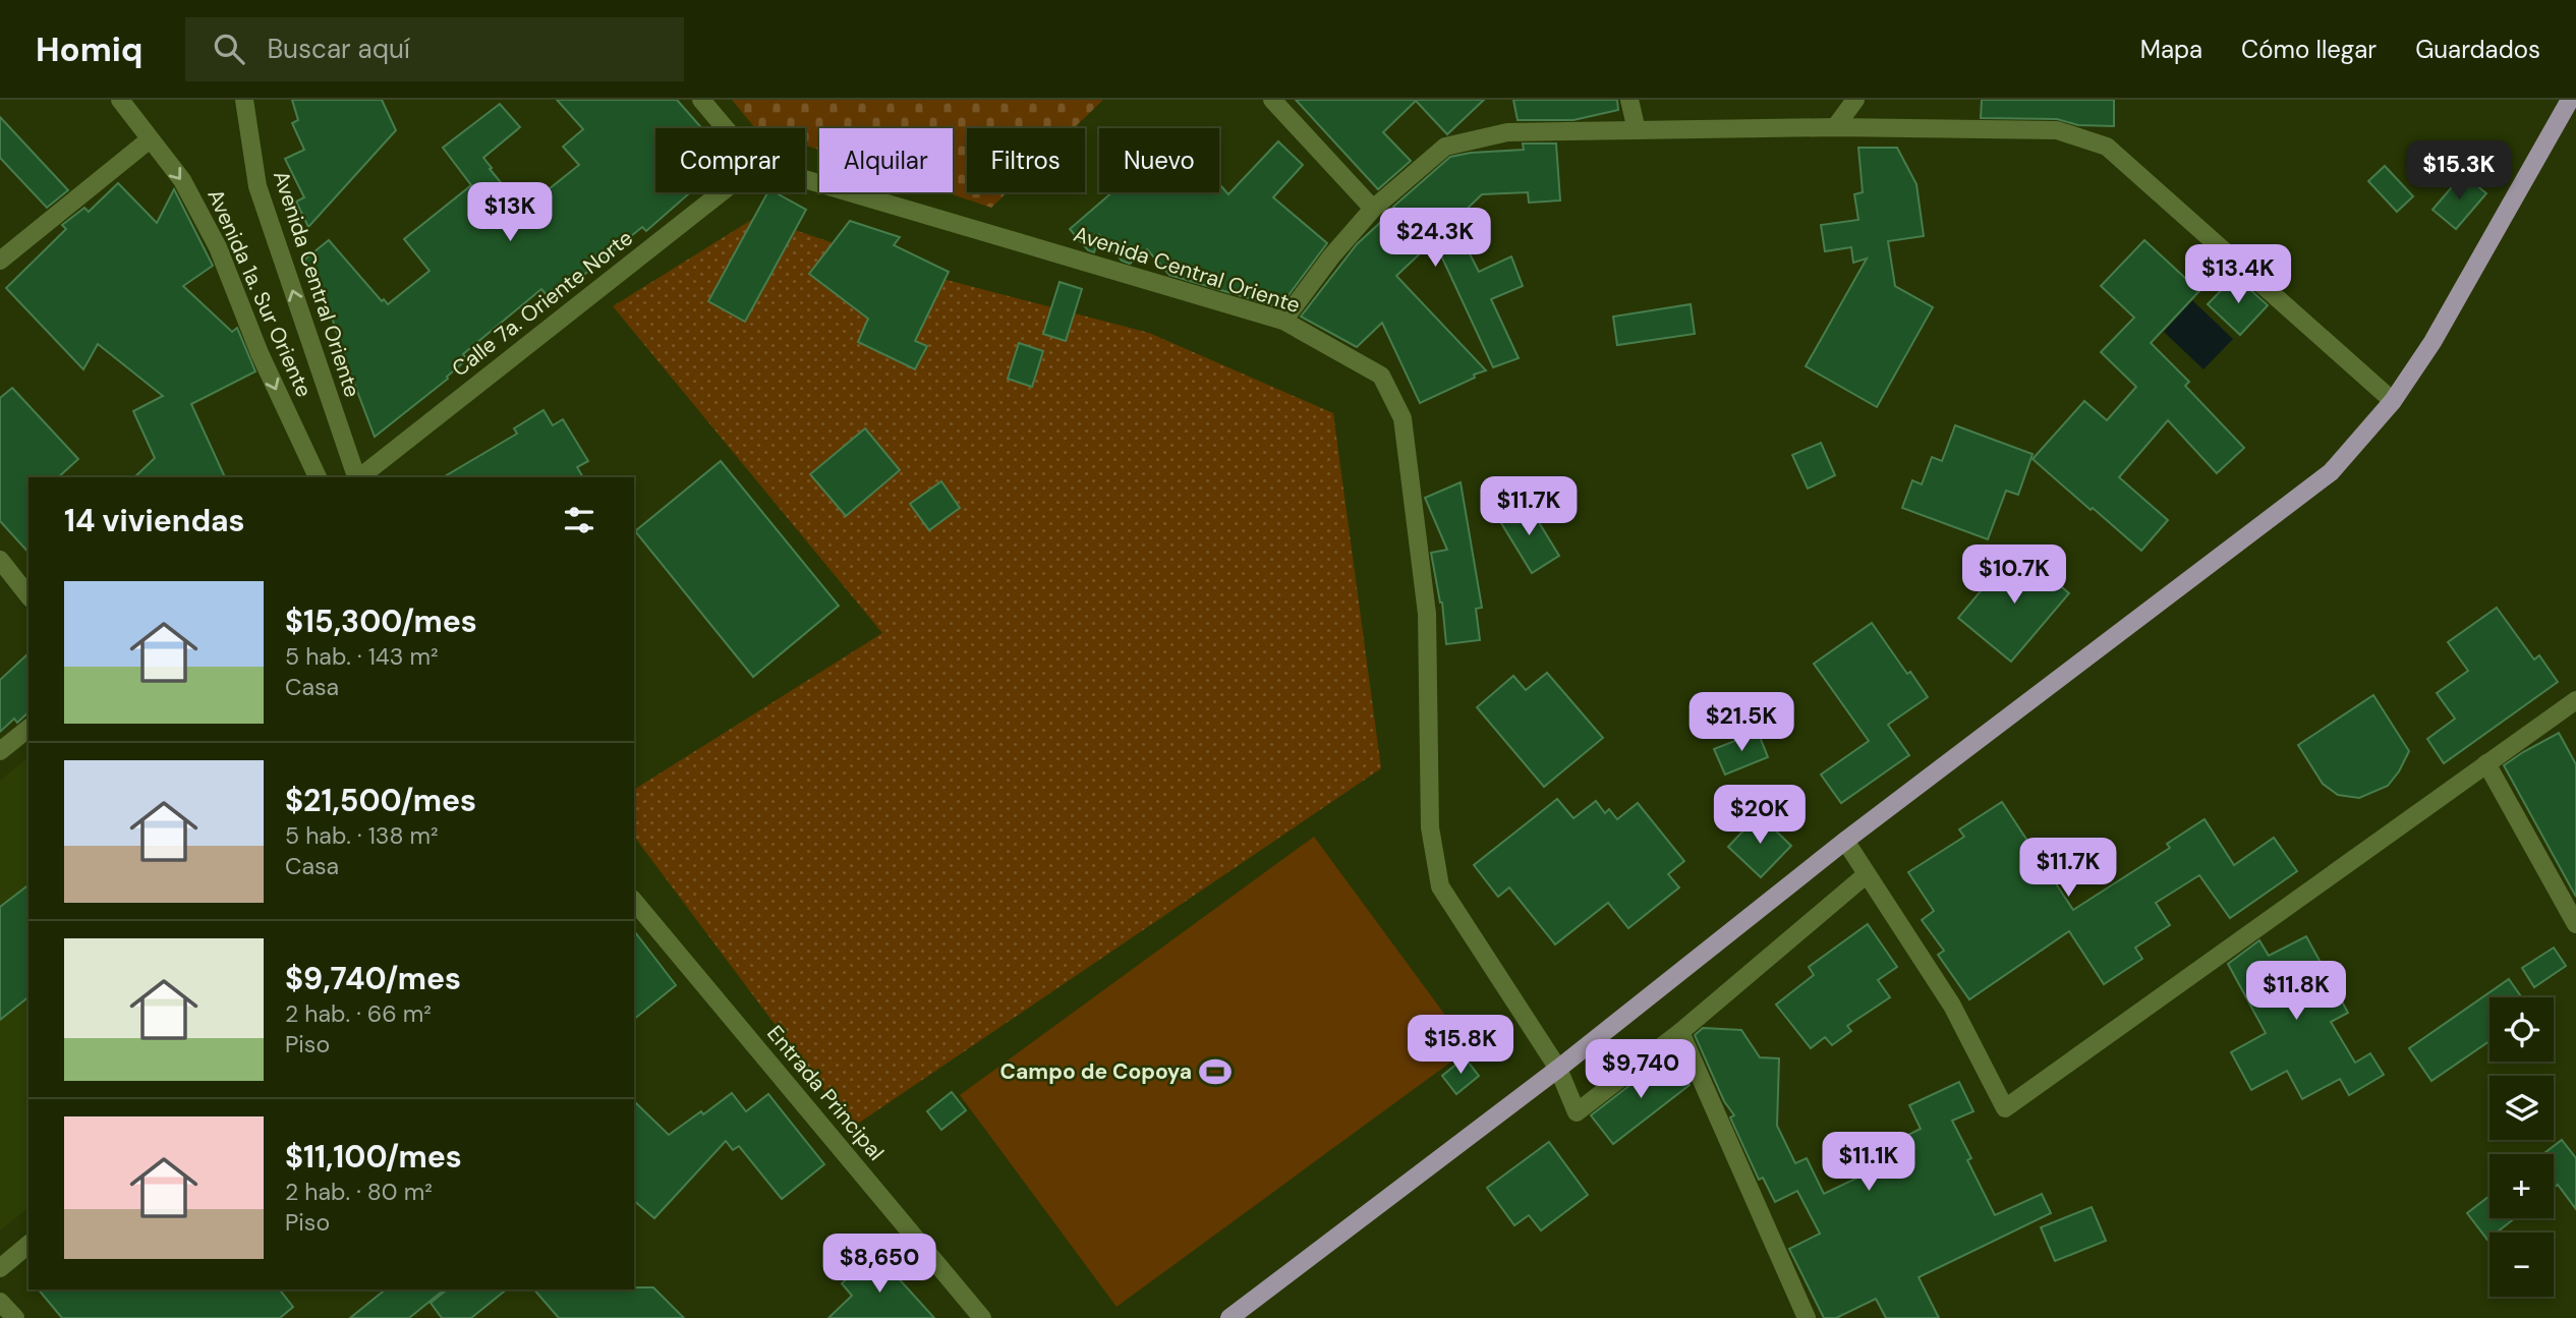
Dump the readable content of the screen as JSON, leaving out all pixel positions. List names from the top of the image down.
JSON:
{
  "streets": {
    "street": [
      "Avenida Central Oriente",
      "Avenida 1a. Sur Oriente",
      "Calle 7a. Oriente Norte",
      "Entrada Principal"
    ]
  },
  "one_way": ["Avenida 1a. Sur Oriente"],
  "places": {
    "sports": ["Campo de Copoya"]
  },
  "page": {
    "header": "Homiq",
    "search": "Buscar aquí",
    "nav": ["Mapa", "Cómo llegar", "Guardados"],
    "chip": [
      "Comprar",
      "Alquilar",
      "Filtros",
      "Nuevo"
    ],
    "price": [
      "$15.3K",
      "$13K",
      "$24.3K",
      "$13.4K",
      "$11.7K",
      "$10.7K",
      "$21.5K",
      "$20K",
      "$11.7K",
      "$11.8K",
      "$15.8K",
      "$9,740",
      "$11.1K",
      "$8,650"
    ],
    "heading": "14 viviendas",
    "list": [
      {
        "name": "$15,300/mes",
        "note": "5 hab. · 143 m² · Casa"
      },
      {
        "name": "$21,500/mes",
        "note": "5 hab. · 138 m² · Casa"
      },
      {
        "name": "$9,740/mes",
        "note": "2 hab. · 66 m² · Piso"
      },
      {
        "name": "$11,100/mes",
        "note": "2 hab. · 80 m² · Piso"
      }
    ],
    "map_buttons": ["+", "−"]
  }
}
